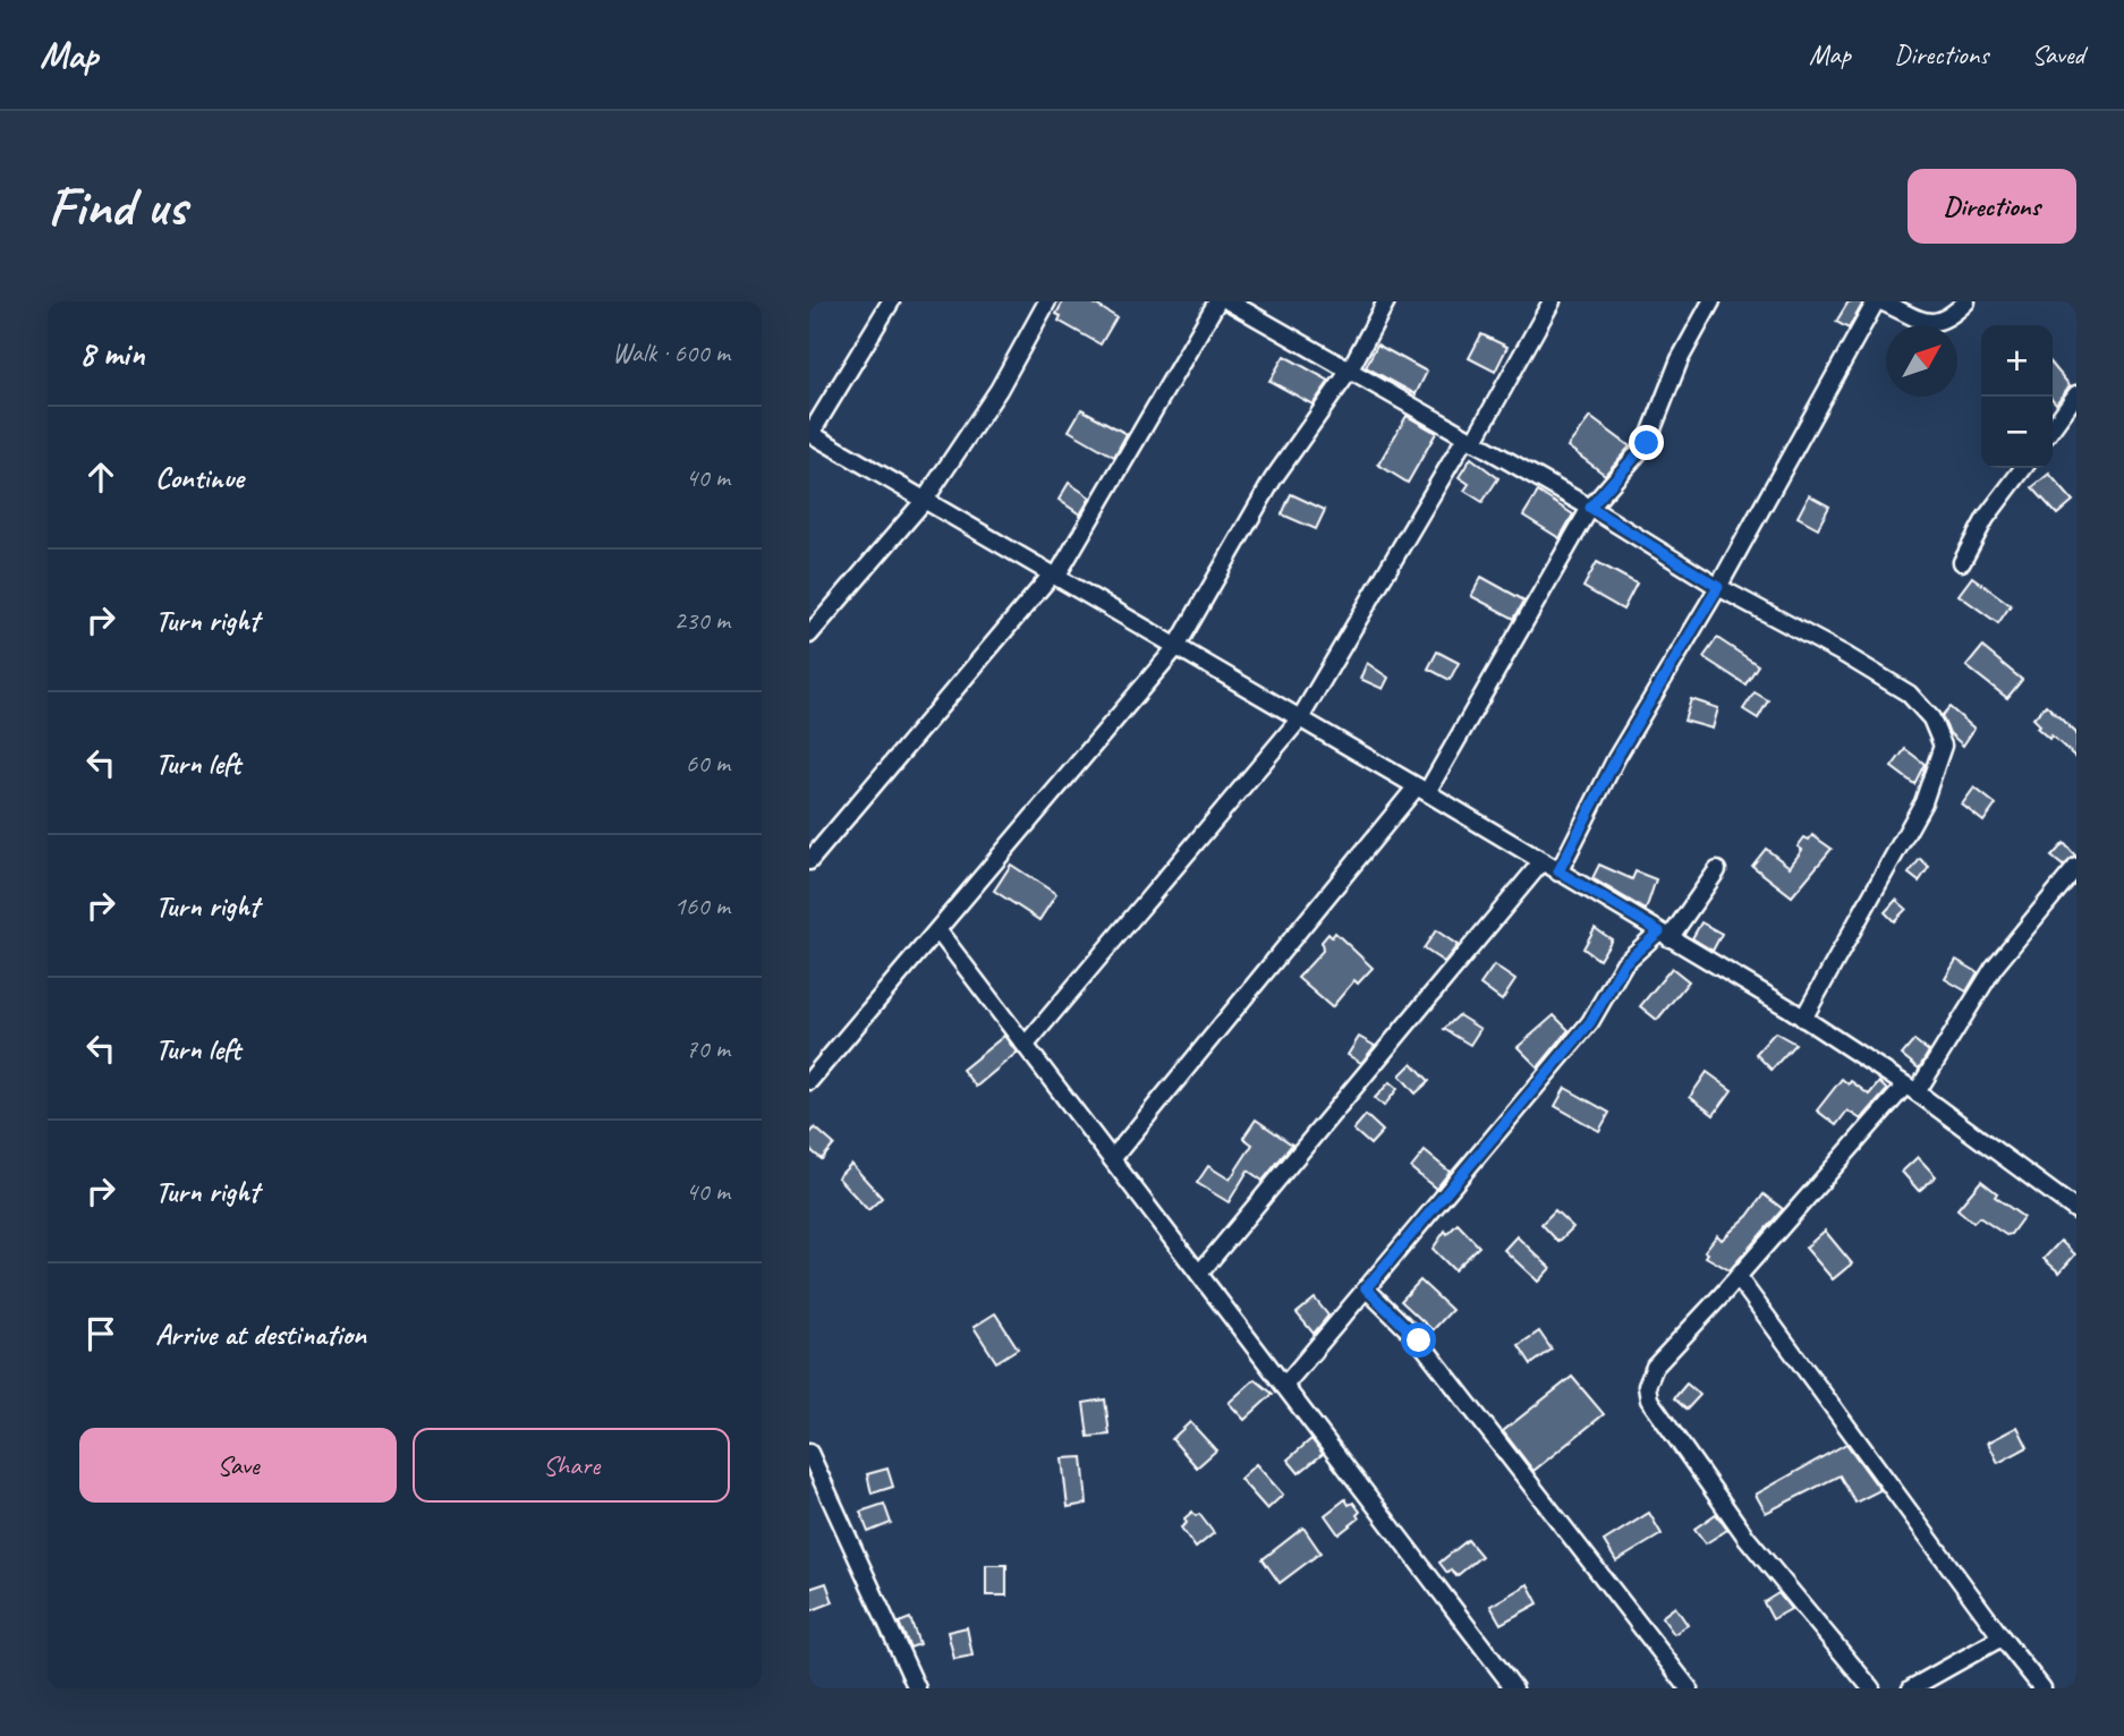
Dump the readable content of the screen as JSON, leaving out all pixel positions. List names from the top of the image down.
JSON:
{
  "north": "top right",
  "page": {
    "header": "Map",
    "nav": ["Map", "Directions", "Saved"],
    "buttons": [
      "Directions",
      ["Save", "Share"]
    ],
    "title": "Find us",
    "heading": ["8 min", "Walk · 600 m"],
    "map_buttons": ["+", "−"],
    "list": [
      ["Continue", "40 m"],
      ["Turn right", "230 m"],
      ["Turn left", "60 m"],
      ["Turn right", "160 m"],
      ["Turn left", "70 m"],
      ["Turn right", "40 m"],
      "Arrive at destination"
    ]
  }
}
